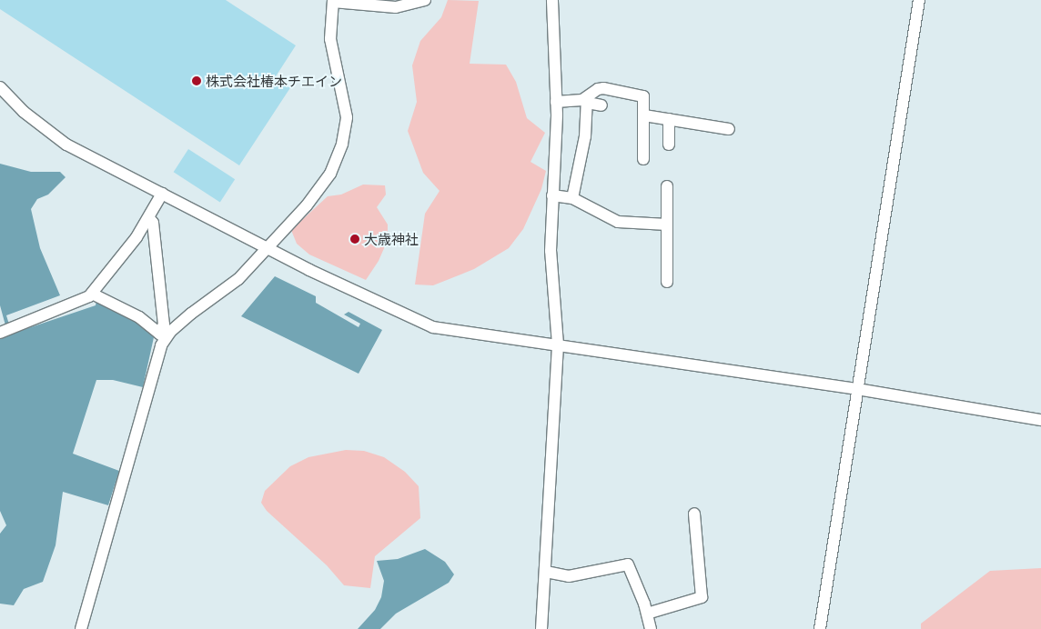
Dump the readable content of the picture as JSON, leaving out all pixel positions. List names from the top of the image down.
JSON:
{
  "places": ["株式会社椿本チエイン", "大歳神社"]
}
